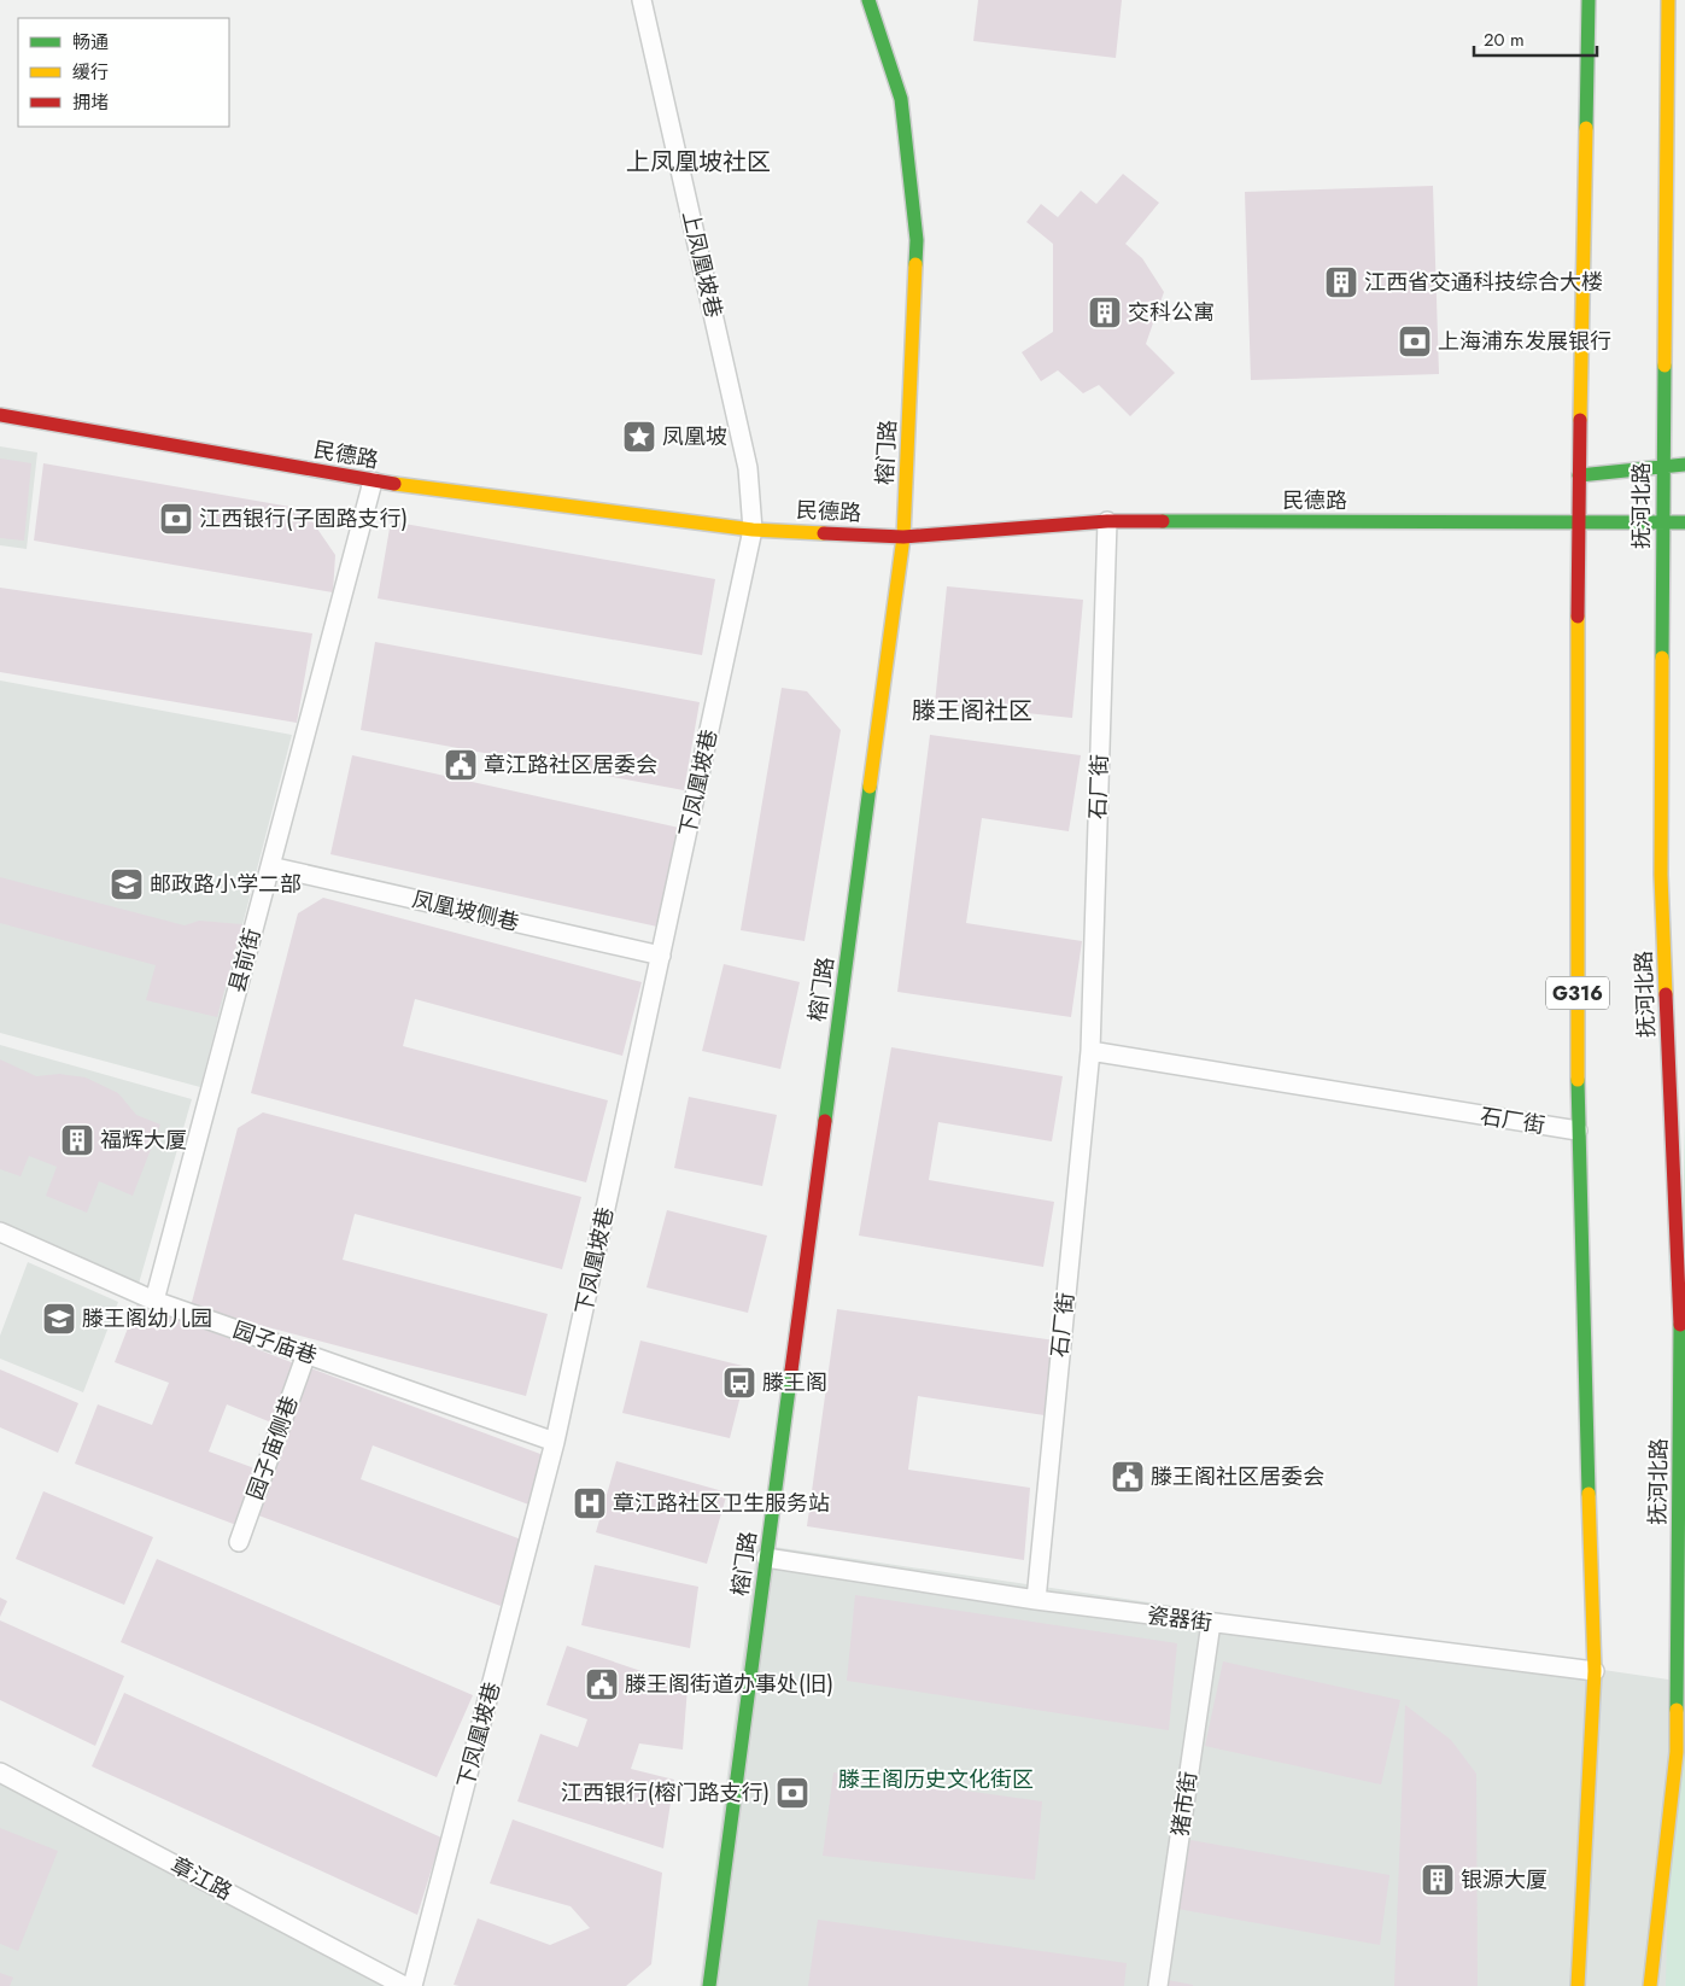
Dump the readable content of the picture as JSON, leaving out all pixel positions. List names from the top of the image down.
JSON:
{
  "streets": {
    "main road": [
      "榕门路",
      "民德路",
      "抚河北路",
      "G316"
    ],
    "lane": [
      "上凤凰坡巷",
      "下凤凰坡巷",
      "石厂街",
      "凤凰坡侧巷",
      "县前街",
      "园子庙巷",
      "园子庙侧巷",
      "瓷器街",
      "猪市街",
      "章江路"
    ]
  },
  "crossings": [
    ["上凤凰坡巷", "民德路"],
    ["上凤凰坡巷", "下凤凰坡巷"],
    ["榕门路", "民德路"],
    ["榕门路", "瓷器街"],
    ["民德路", "抚河北路"],
    ["民德路", "下凤凰坡巷"],
    ["民德路", "石厂街"],
    ["民德路", "县前街"],
    ["民德路", "G316"],
    ["下凤凰坡巷", "凤凰坡侧巷"],
    ["下凤凰坡巷", "园子庙巷"],
    ["石厂街", "G316"],
    ["石厂街", "瓷器街"],
    ["凤凰坡侧巷", "县前街"],
    ["县前街", "园子庙巷"],
    ["G316", "瓷器街"],
    ["园子庙巷", "园子庙侧巷"],
    ["瓷器街", "猪市街"]
  ],
  "districts": ["上凤凰坡社区", "滕王阁社区"],
  "parks": ["滕王阁历史文化街区"],
  "places": {
    "building": [
      "江西省交通科技综合大楼",
      "交科公寓",
      "福辉大厦",
      "银源大厦"
    ],
    "bank": ["上海浦东发展银行", "江西银行(子固路支行)", "江西银行(榕门路支行)"],
    "place": ["凤凰坡"],
    "public building": ["章江路社区居委会", "滕王阁社区居委会", "滕王阁街道办事处(旧)"],
    "school or university": ["邮政路小学二部", "滕王阁幼儿园"],
    "bus stop": ["滕王阁"],
    "hospital": ["章江路社区卫生服务站"]
  },
  "legend": ["畅通", "缓行", "拥堵"],
  "scale_bar": "20 m"
}
